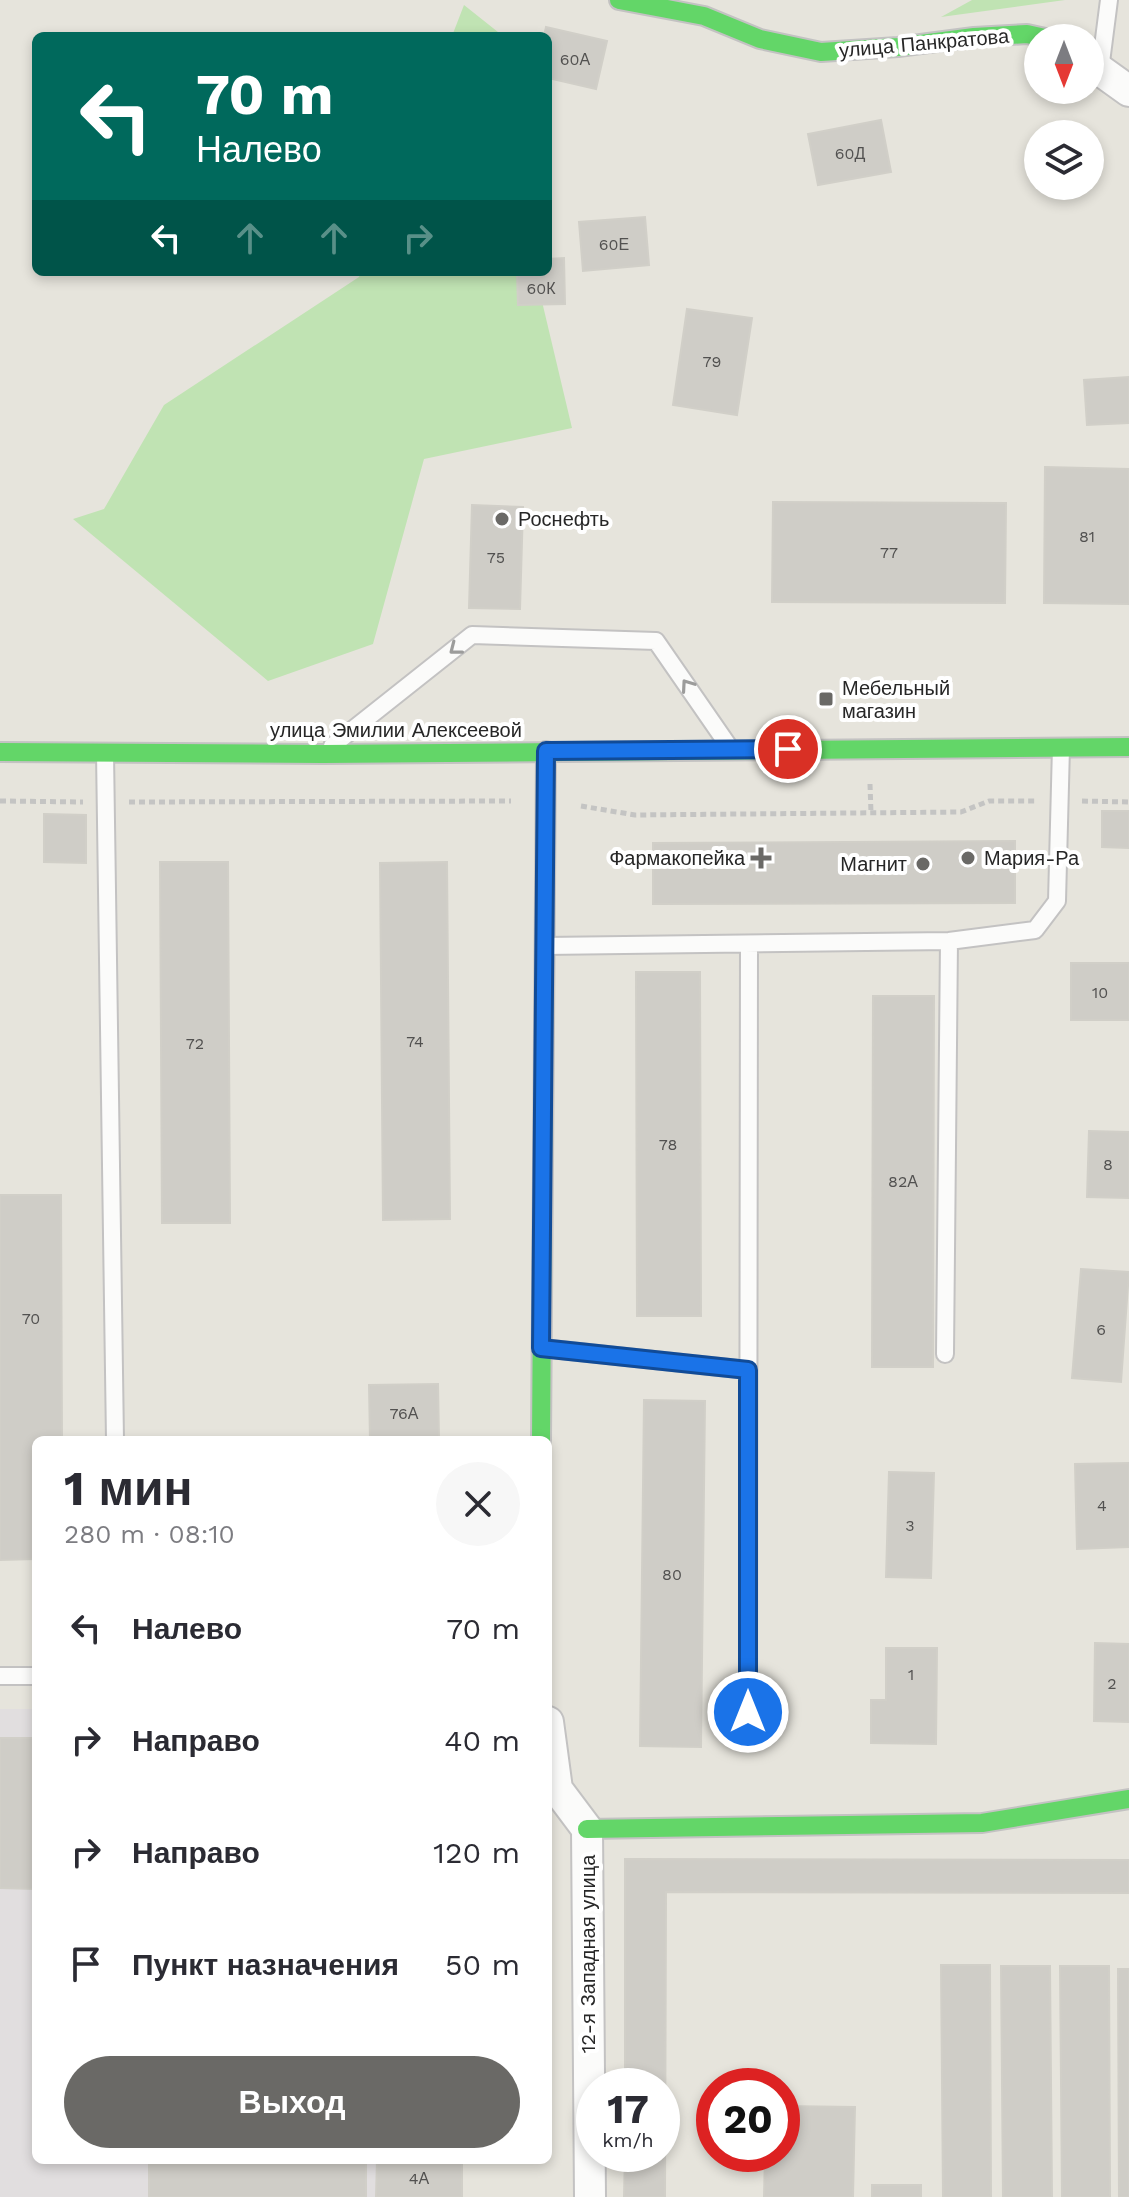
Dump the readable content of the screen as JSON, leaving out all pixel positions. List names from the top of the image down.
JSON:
{
  "streets": {
    "street": ["улица Панкратова", "улица Эмилии Алексеевой", "12-я Западная улица"]
  },
  "places": {
    "other": ["Роснефть", "Мария-Ра", "Магнит"],
    "transit": ["Мебельный магазин"],
    "health": ["Фармакопейка"]
  },
  "house_numbers": [
    "60А",
    "60Д",
    "60Е",
    "60К",
    "79",
    "81",
    "77",
    "75",
    "10",
    "74",
    "72",
    "78",
    "8",
    "82А",
    "70",
    "6",
    "76А",
    "4",
    "3",
    "80",
    "1",
    "2",
    "4А"
  ],
  "north": "bottom",
  "page": {
    "turn": ["70 m", "Налево"],
    "heading": ["1 мин", "280 m · 08:10"],
    "list": [
      {
        "name": "Налево",
        "value": "70 m"
      },
      {
        "name": "Направо",
        "value": "40 m"
      },
      {
        "name": "Направо",
        "value": "120 m"
      },
      {
        "name": "Пункт назначения",
        "value": "50 m"
      }
    ],
    "buttons": "Выход",
    "speed": "17 km/h",
    "limit": "20"
  }
}
